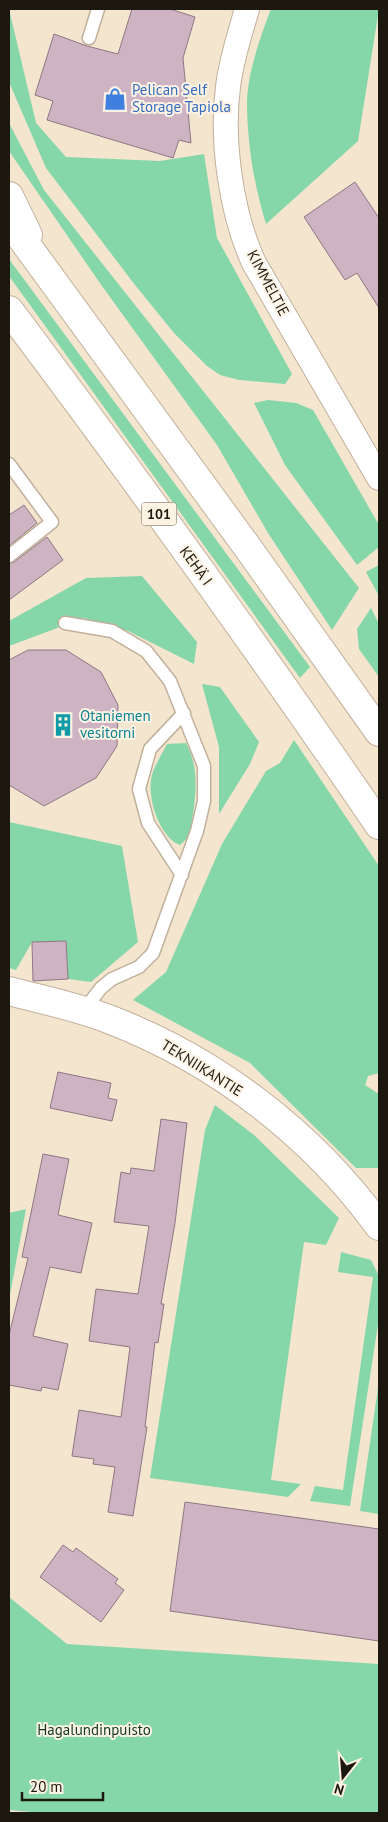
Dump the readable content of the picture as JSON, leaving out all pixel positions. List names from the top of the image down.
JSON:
{
  "streets": {
    "main road": ["101", "KEHÄ I", "TEKNIIKANTIE"],
    "street": ["KIMMELTIE"]
  },
  "parks": ["Hagalundinpuisto"],
  "places": {
    "shop": ["Pelican Self Storage Tapiola"],
    "building": ["Otaniemen vesitorni"]
  },
  "scale_bar": "20 m",
  "north": "bottom"
}
